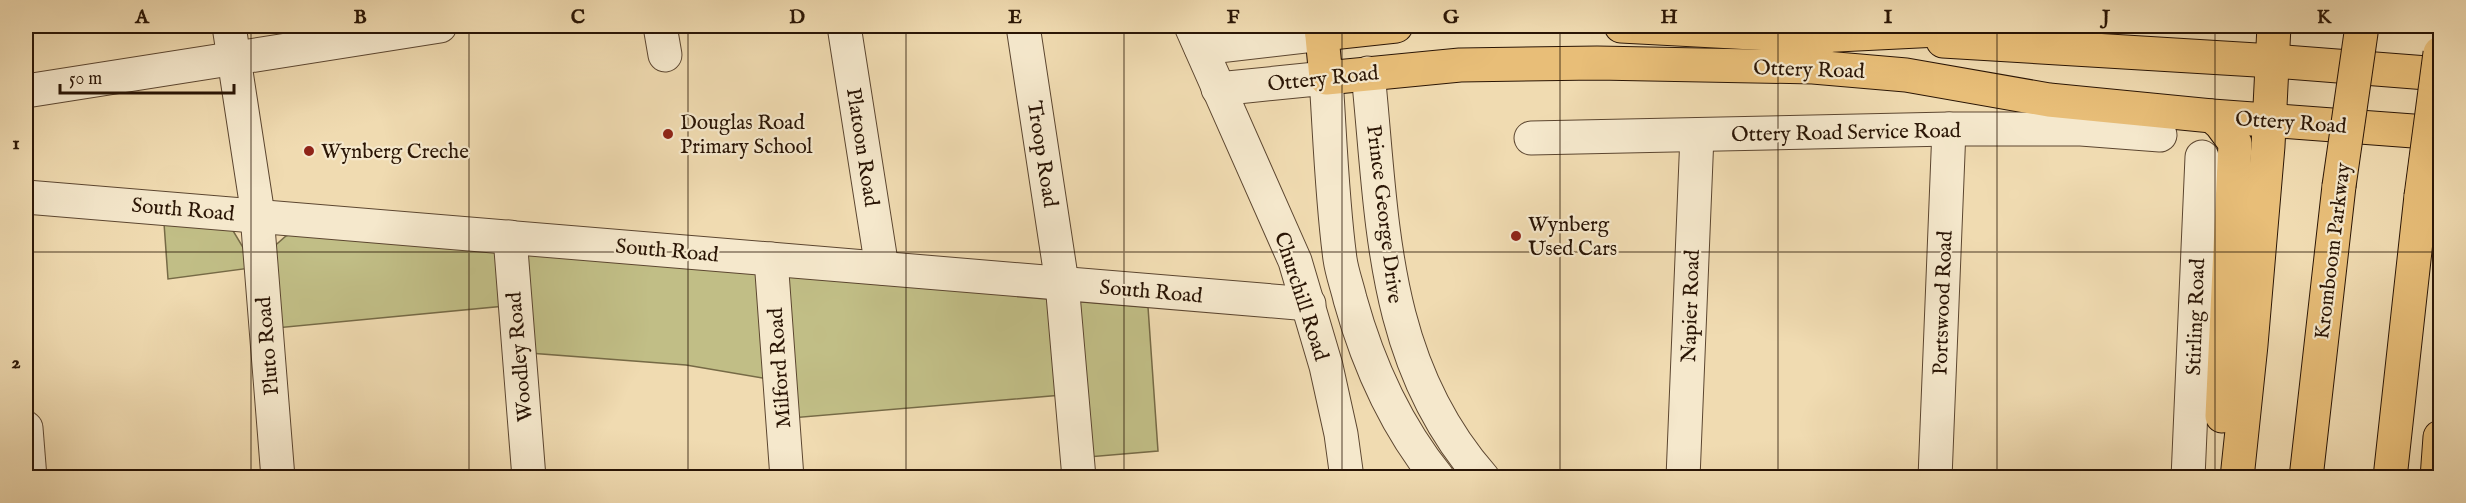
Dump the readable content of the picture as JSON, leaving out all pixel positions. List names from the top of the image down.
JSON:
{
  "streets": {
    "main road": ["Ottery Road", "Kromboom Parkway"],
    "street": [
      "Ottery Road Service Road",
      "Platoon Road",
      "Troop Road",
      "South Road",
      "Prince George Drive",
      "Churchill Road",
      "Portswood Road",
      "Napier Road",
      "Stirling Road",
      "Pluto Road",
      "Woodley Road",
      "Milford Road"
    ]
  },
  "crossings": [
    ["Ottery Road", "Prince George Drive"],
    ["Ottery Road", "Churchill Road"],
    ["Ottery Road Service Road", "Portswood Road"],
    ["Ottery Road Service Road", "Napier Road"],
    ["Platoon Road", "South Road"],
    ["Troop Road", "South Road"],
    ["South Road", "Churchill Road"],
    ["South Road", "Pluto Road"],
    ["South Road", "Woodley Road"],
    ["South Road", "Milford Road"]
  ],
  "places": ["Douglas Road Primary School", "Wynberg Creche", "Wynberg Used Cars"],
  "scale_bar": "50 m",
  "grid": {
    "columns": [
      "A",
      "B",
      "C",
      "D",
      "E",
      "F",
      "G",
      "H",
      "I",
      "J",
      "K"
    ],
    "rows": ["1", "2"]
  }
}
